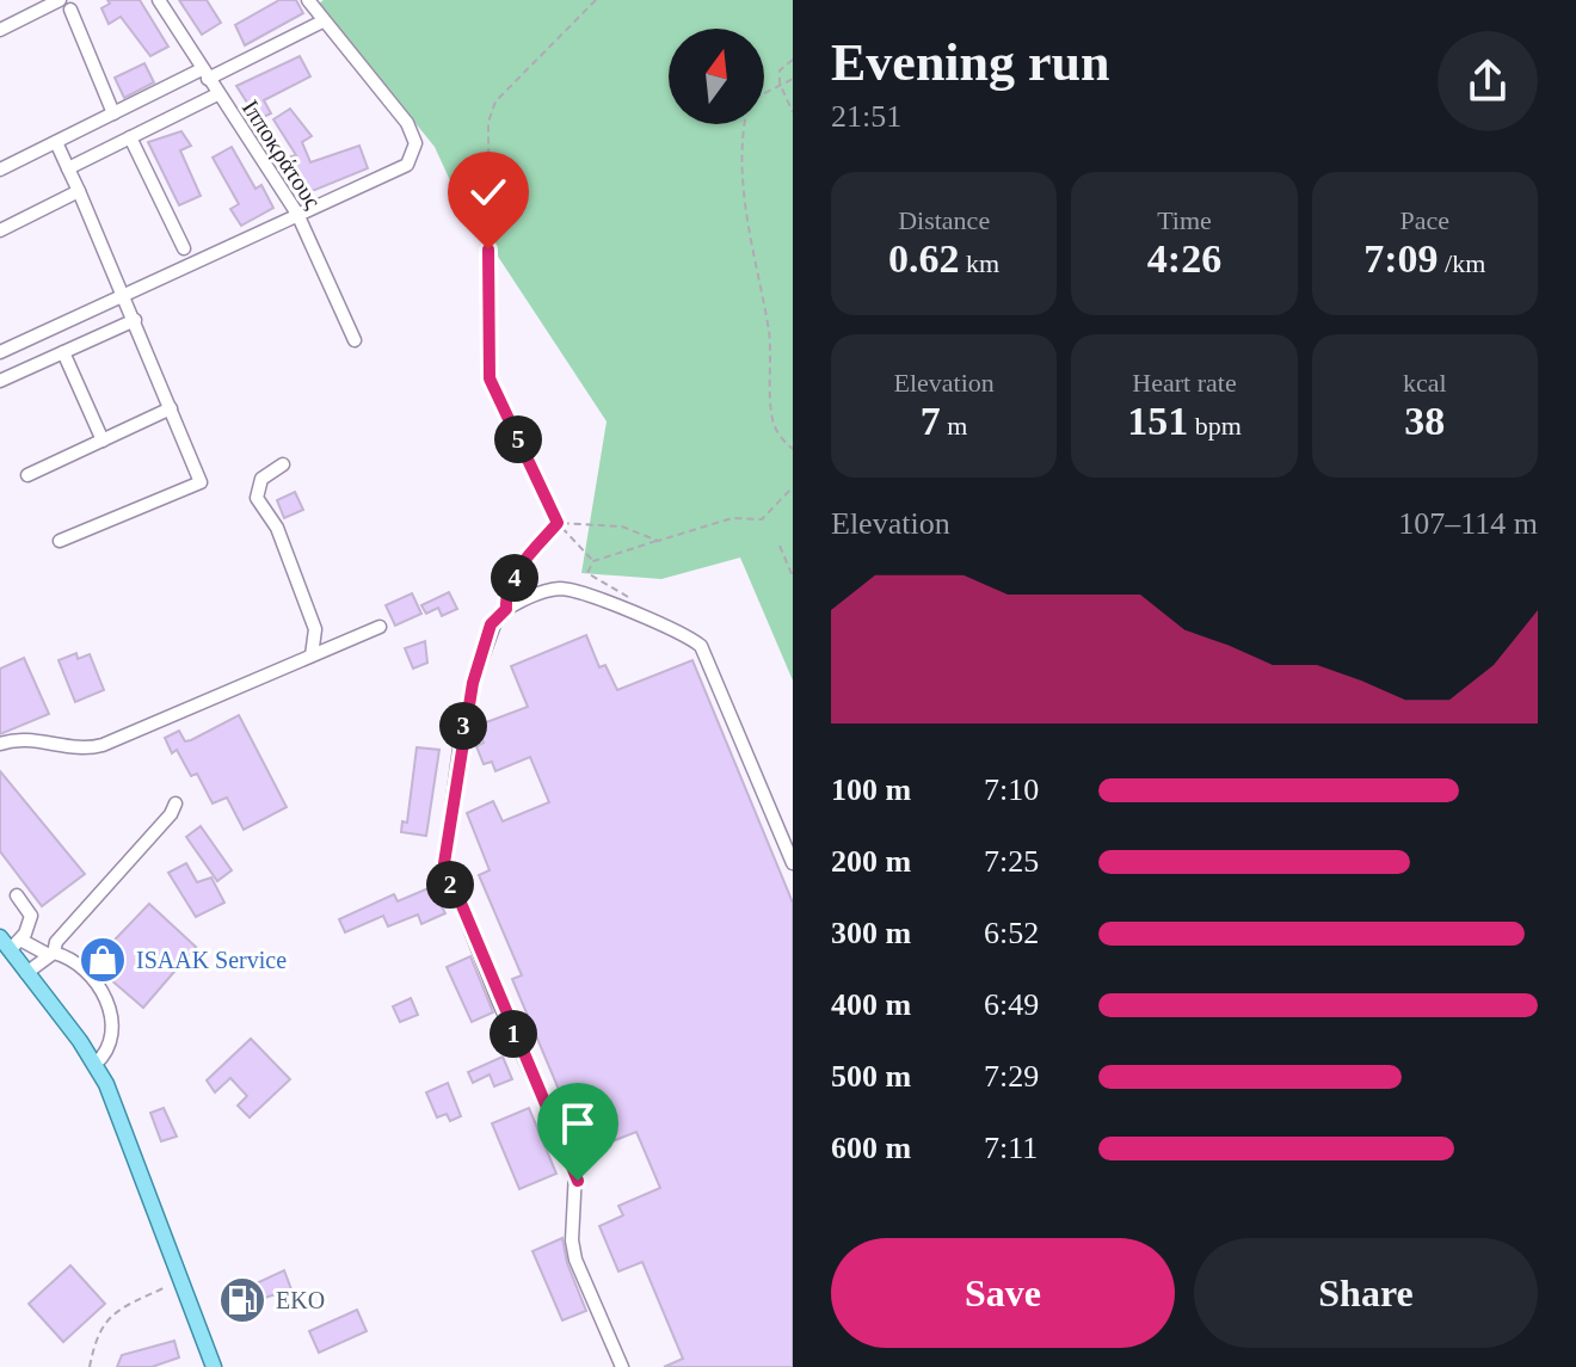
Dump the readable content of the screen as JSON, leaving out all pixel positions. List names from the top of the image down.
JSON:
{
  "streets": {
    "street": ["Ιπποκράτους"]
  },
  "places": {
    "shop": ["ISAAK Service"],
    "fuel station": ["EKO"]
  },
  "north": "top",
  "page": {
    "heading": ["Evening run", "21:51"],
    "stats": [
      ["Distance", "0.62 km"],
      ["Time", "4:26"],
      ["Pace", "7:09 /km"],
      ["Elevation", "7 m"],
      ["Heart rate", "151 bpm"],
      ["kcal", "38"]
    ],
    "pins": [
      "5",
      "4",
      "3",
      "2",
      "1"
    ],
    "chart": ["Elevation", "107–114 m"],
    "list": [
      {
        "name": "100 m",
        "note": "7:10"
      },
      {
        "name": "200 m",
        "note": "7:25"
      },
      {
        "name": "300 m",
        "note": "6:52"
      },
      {
        "name": "400 m",
        "note": "6:49"
      },
      {
        "name": "500 m",
        "note": "7:29"
      },
      {
        "name": "600 m",
        "note": "7:11"
      }
    ],
    "buttons": ["Save", "Share"]
  }
}
